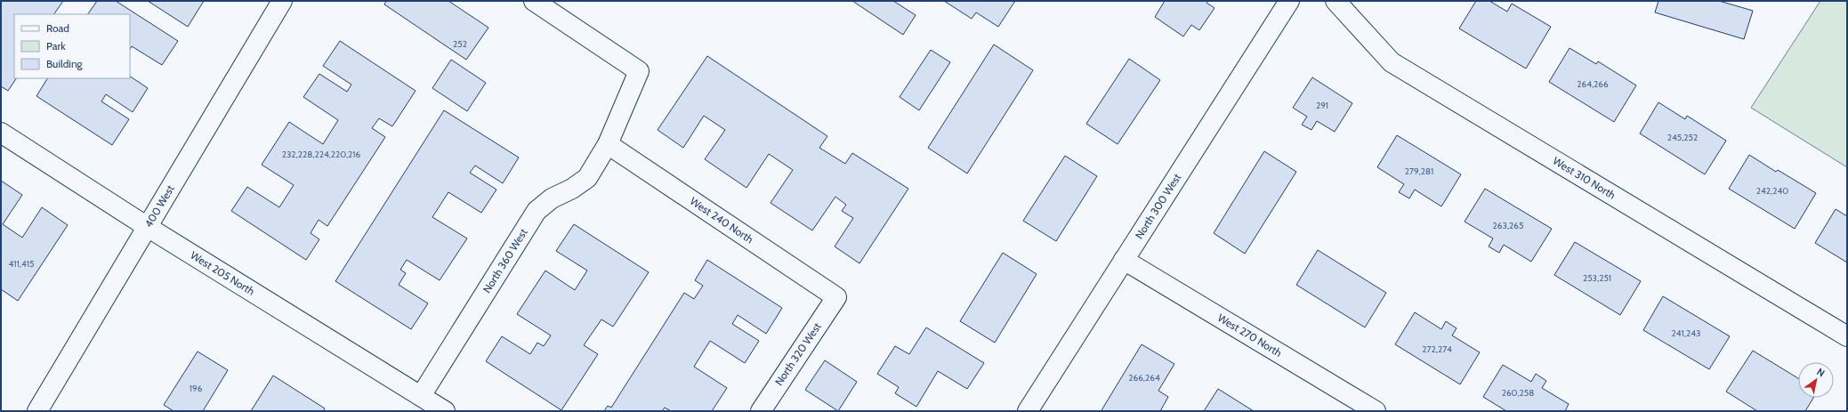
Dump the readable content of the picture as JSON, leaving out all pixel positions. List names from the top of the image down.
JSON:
{
  "streets": {
    "street": [
      "West 310 North",
      "400 West",
      "North 300 West",
      "West 240 North",
      "North 360 West",
      "West 205 North",
      "West 270 North",
      "North 320 West"
    ]
  },
  "crossings": [
    ["400 West", "West 205 North"],
    ["North 300 West", "West 270 North"],
    ["West 240 North", "North 360 West"],
    ["West 240 North", "North 320 West"],
    ["North 360 West", "West 205 North"]
  ],
  "house_numbers": [
    "252",
    "264,266",
    "291",
    "245,252",
    "232,228,224,220,216",
    "279,281",
    "242,240",
    "263,265",
    "411,415",
    "253,251",
    "241,243",
    "272,274",
    "266,264",
    "196",
    "260,258"
  ],
  "legend": ["Road", "Park", "Building"],
  "north": "top right"
}
